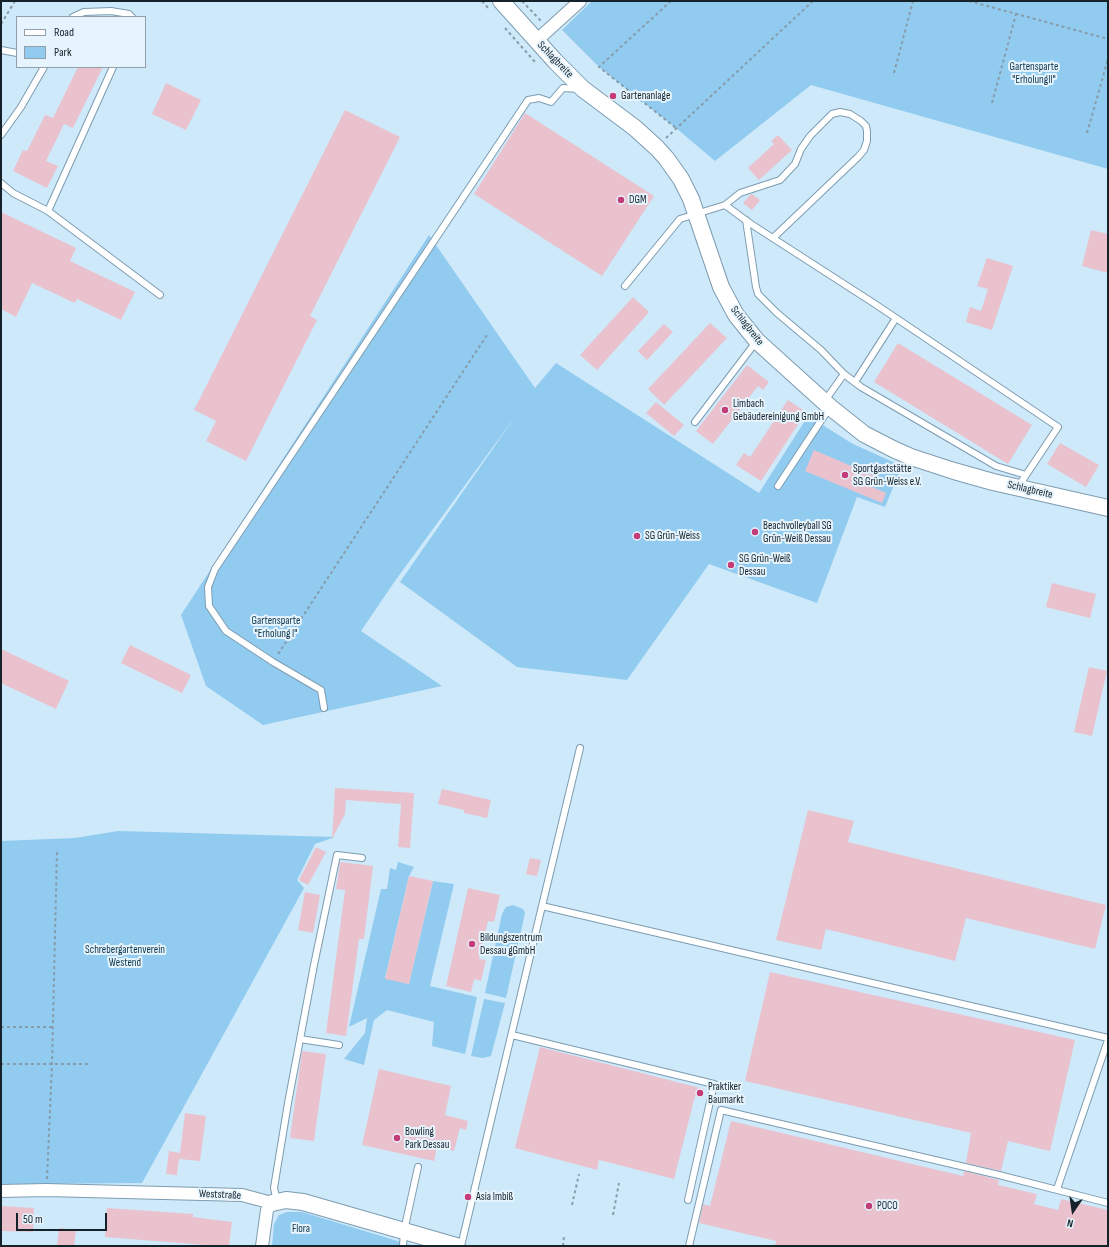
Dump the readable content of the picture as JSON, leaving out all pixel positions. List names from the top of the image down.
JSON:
{
  "streets": {
    "street": ["Schlagbreite", "Weststraße"]
  },
  "parks": [
    "Gartensparte \"ErholungII\"",
    "Gartensparte \"Erholung I\"",
    "Schrebergartenverein Westend",
    "Flora"
  ],
  "places": [
    "Gartenanlage",
    "DGM",
    "Limbach Gebäudereinigung GmbH",
    "Sportgaststätte SG Grün-Weiss e.V.",
    "Beachvolleyball SG Grün-Weiß Dessau",
    "SG Grün-Weiss",
    "SG Grün-Weiß Dessau",
    "Bildungszentrum Dessau gGmbH",
    "Praktiker Baumarkt",
    "Bowling Park Dessau",
    "Asia Imbiß",
    "POCO"
  ],
  "legend": ["Road", "Park"],
  "scale_bar": "50 m",
  "north": "bottom"
}
